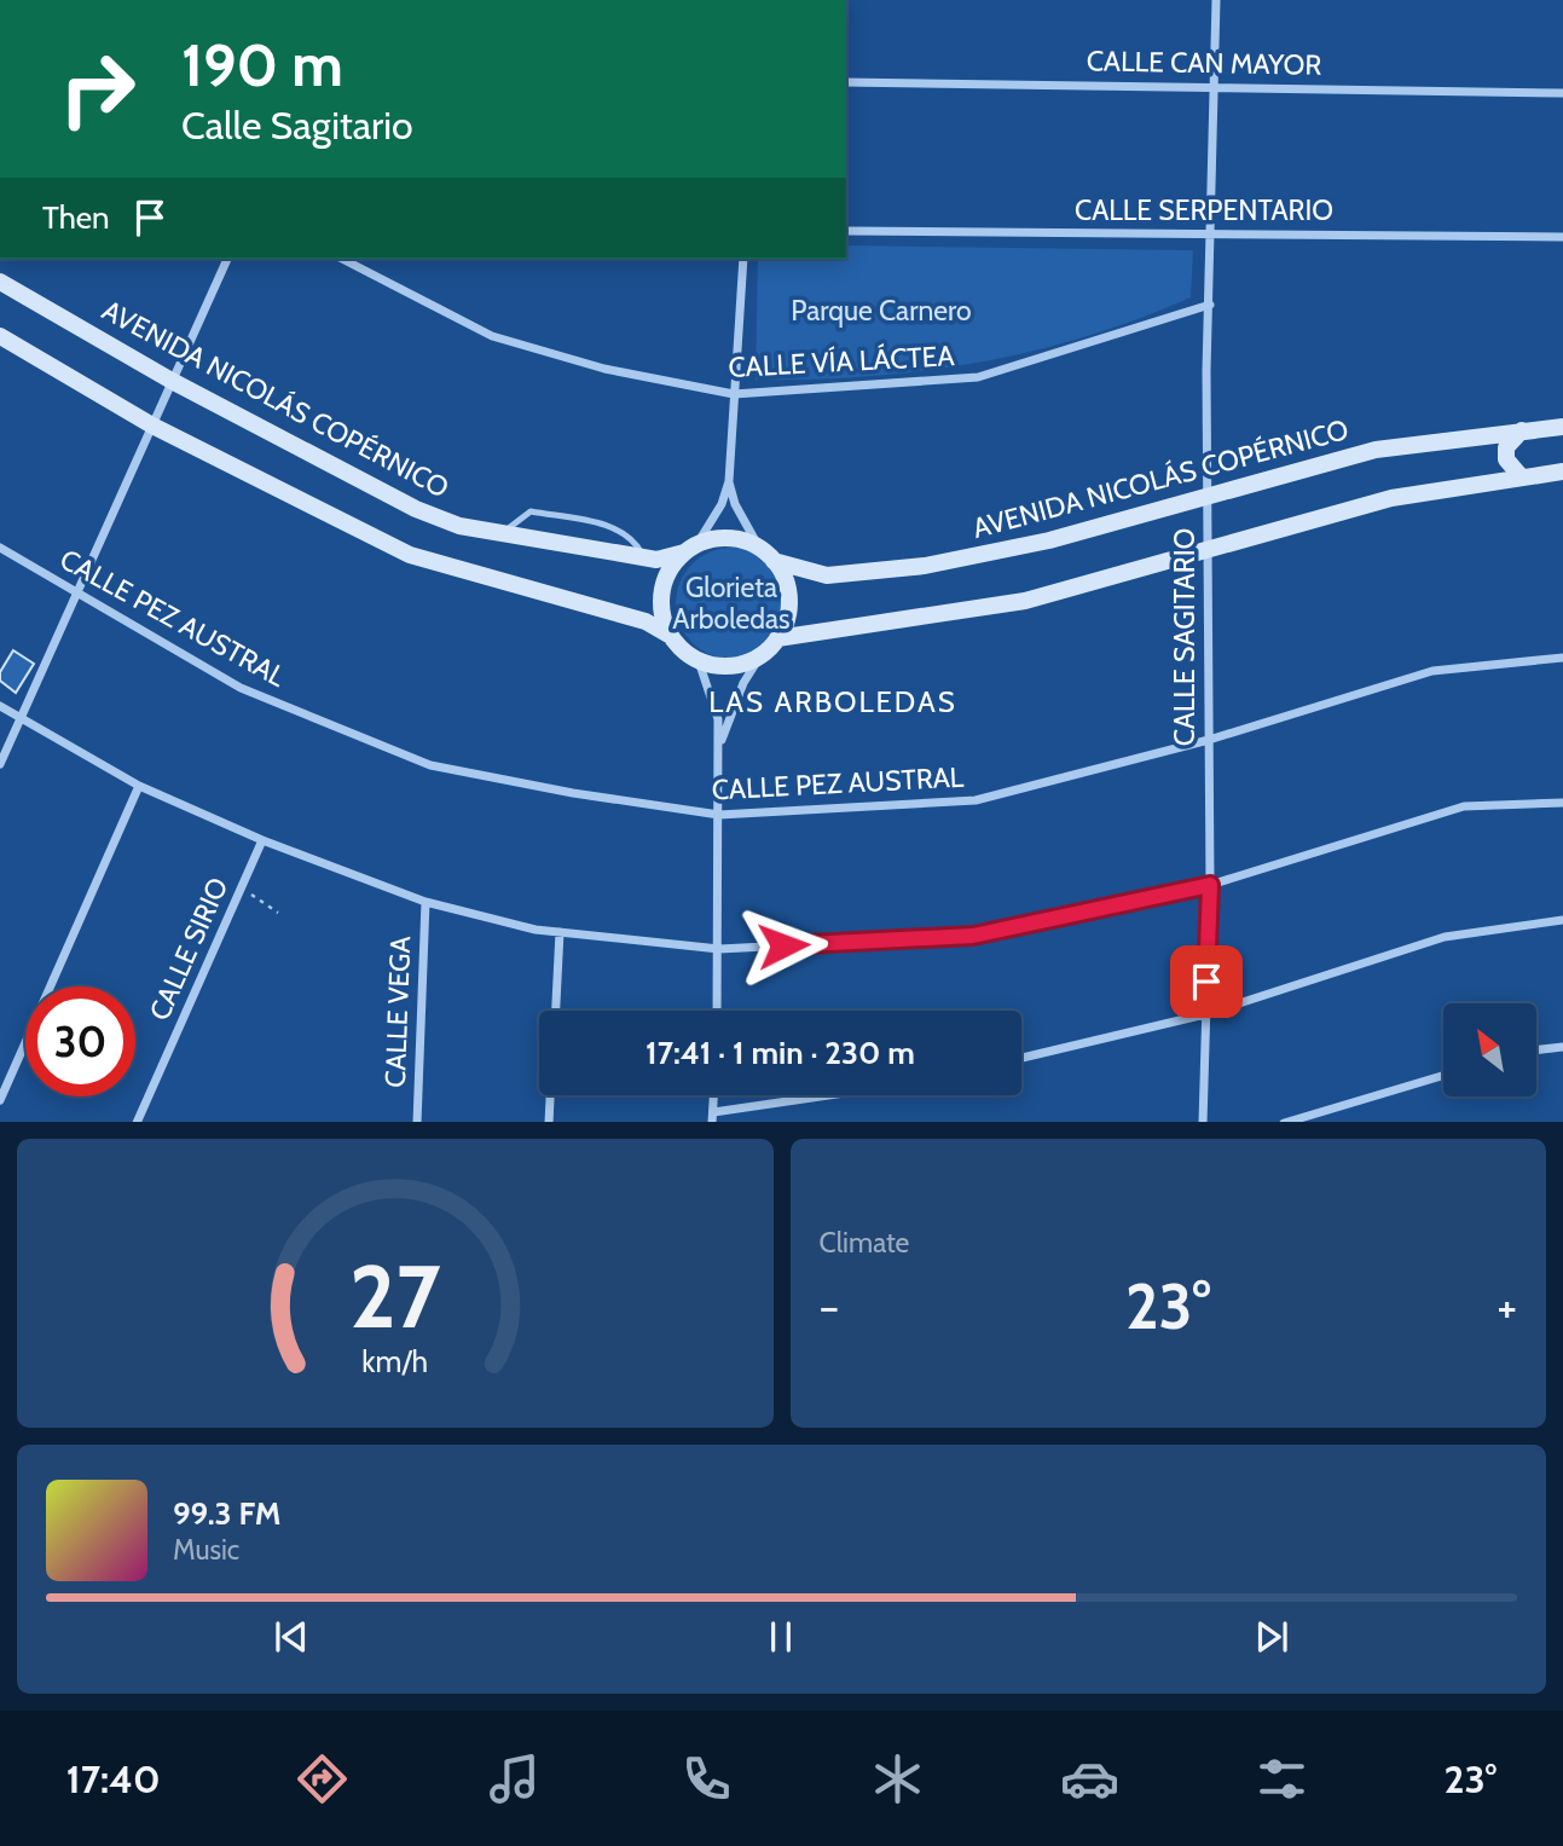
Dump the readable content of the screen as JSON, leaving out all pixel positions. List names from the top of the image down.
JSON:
{
  "streets": {
    "main road": ["AVENIDA NICOLÁS COPÉRNICO"],
    "street": [
      "CALLE CAN MAYOR",
      "CALLE SERPENTARIO",
      "CALLE VÍA LÁCTEA",
      "CALLE PEZ AUSTRAL",
      "CALLE SAGITARIO",
      "CALLE SIRIO",
      "CALLE VEGA"
    ]
  },
  "crossings": [
    ["CALLE CAN MAYOR", "CALLE SAGITARIO"],
    ["CALLE SERPENTARIO", "CALLE SAGITARIO"],
    ["CALLE VÍA LÁCTEA", "CALLE SAGITARIO"],
    ["AVENIDA NICOLÁS COPÉRNICO", "CALLE SAGITARIO"],
    ["CALLE PEZ AUSTRAL", "CALLE SAGITARIO"]
  ],
  "districts": ["LAS ARBOLEDAS"],
  "parks": ["Parque Carnero", "Glorieta Arboledas"],
  "north": "top left",
  "page": {
    "turn": ["190 m", "Calle Sagitario"],
    "then": "Then",
    "limit": "30",
    "trip": "17:41 · 1 min · 230 m",
    "tile": "Climate",
    "heat": ["−", "23°", "+"],
    "song": ["99.3 FM", "Music"],
    "tabs": ["17:40", "23°"],
    "gauge": ["27", "km/h"]
  }
}
